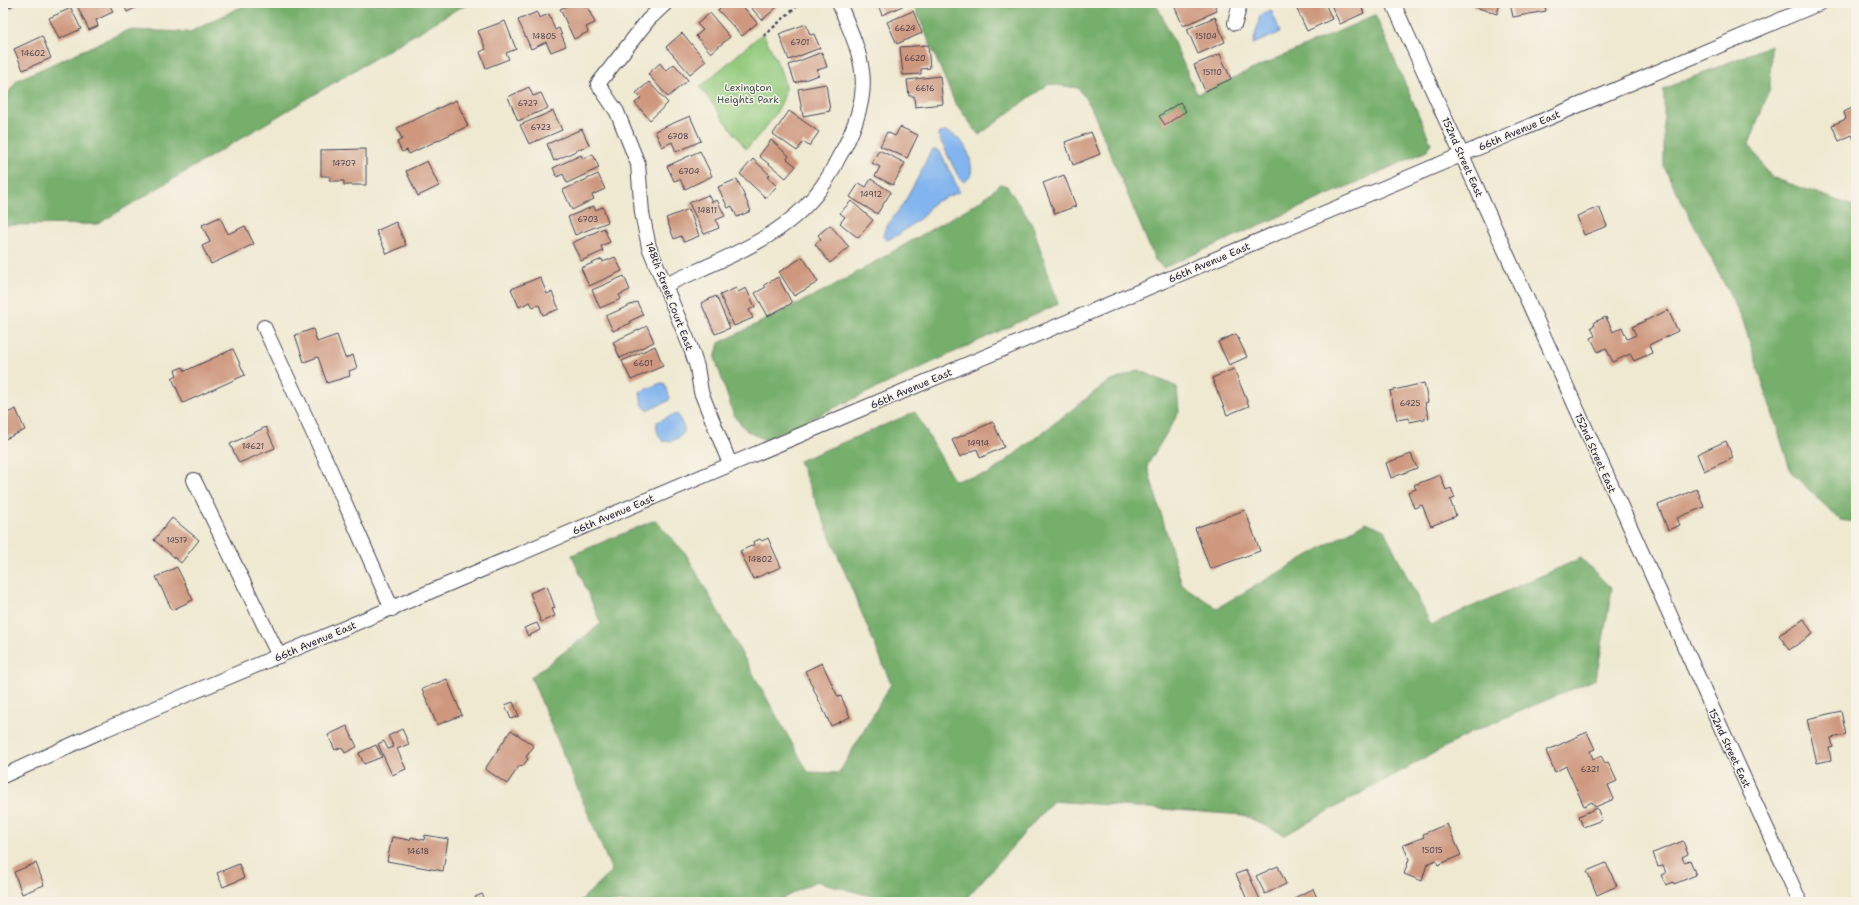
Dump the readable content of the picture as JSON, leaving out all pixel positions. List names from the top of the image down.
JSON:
{
  "streets": {
    "street": ["66th Avenue East", "152nd Street East", "148th Street Court East"]
  },
  "crossings": [
    ["66th Avenue East", "152nd Street East"],
    ["66th Avenue East", "148th Street Court East"]
  ],
  "parks": ["Lexington Heights Park"],
  "house_numbers": [
    "6624",
    "14805",
    "15104",
    "6701",
    "14602",
    "6620",
    "15110",
    "6616",
    "6727",
    "6723",
    "6708",
    "14707",
    "6704",
    "14912",
    "14811",
    "6703",
    "6601",
    "6425",
    "14914",
    "14621",
    "14517",
    "14802",
    "6321",
    "15015",
    "14618"
  ]
}
